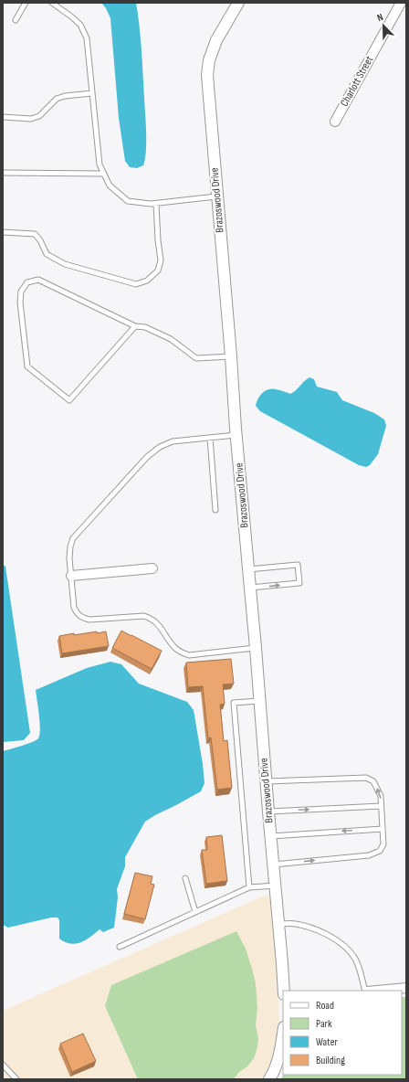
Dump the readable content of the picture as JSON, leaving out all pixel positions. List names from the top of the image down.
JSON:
{
  "streets": {
    "street": ["Charlott Street", "Brazoswood Drive"]
  },
  "legend": [
    "Road",
    "Park",
    "Water",
    "Building"
  ],
  "north": "top left"
}
